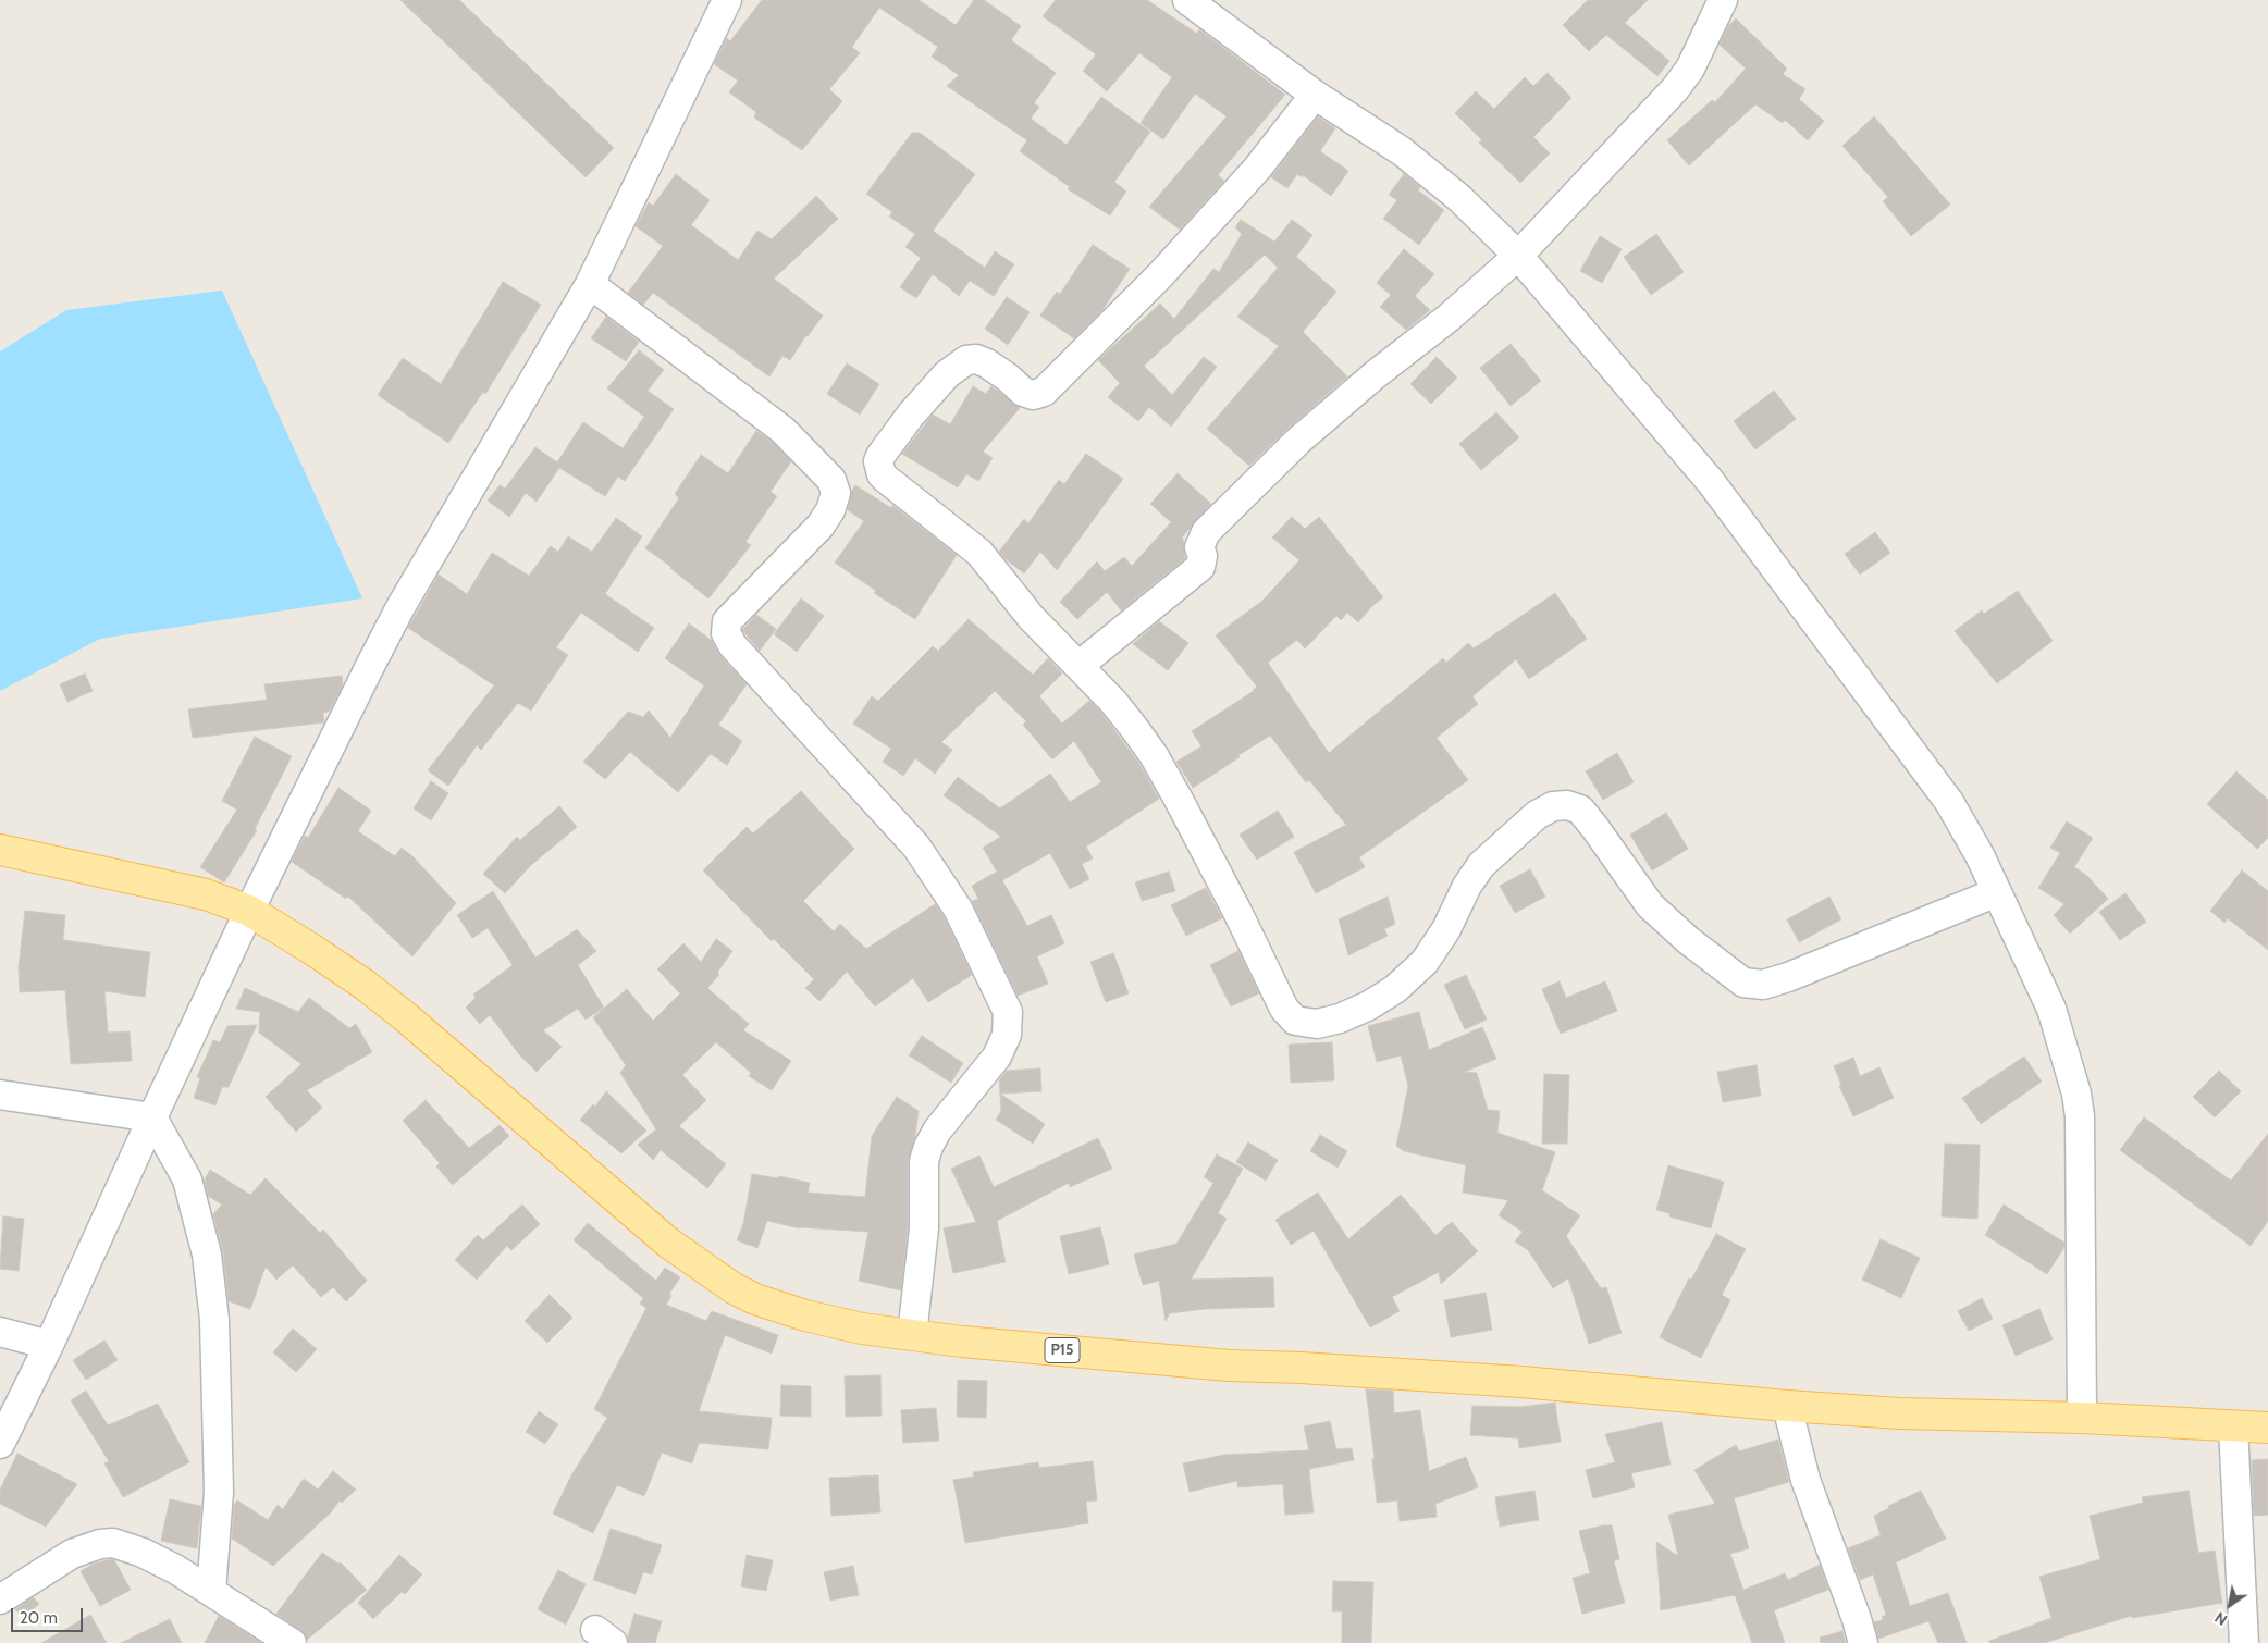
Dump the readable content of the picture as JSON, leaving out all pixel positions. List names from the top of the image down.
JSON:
{
  "streets": {
    "main road": ["P15"]
  },
  "scale_bar": "20 m",
  "north": "bottom left"
}
